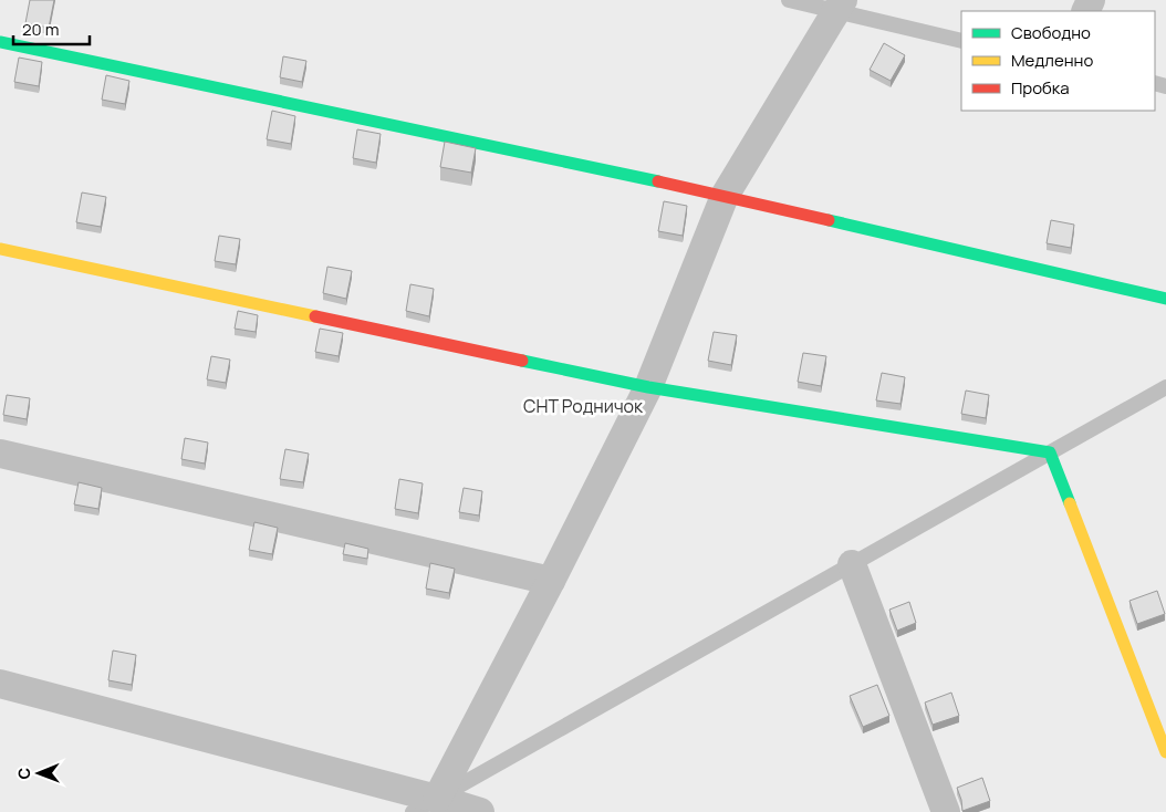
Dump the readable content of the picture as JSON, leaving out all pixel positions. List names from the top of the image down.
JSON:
{
  "parks": ["СНТ Родничок"],
  "legend": ["Свободно", "Медленно", "Пробка"],
  "scale_bar": "20 m",
  "north": "left"
}
